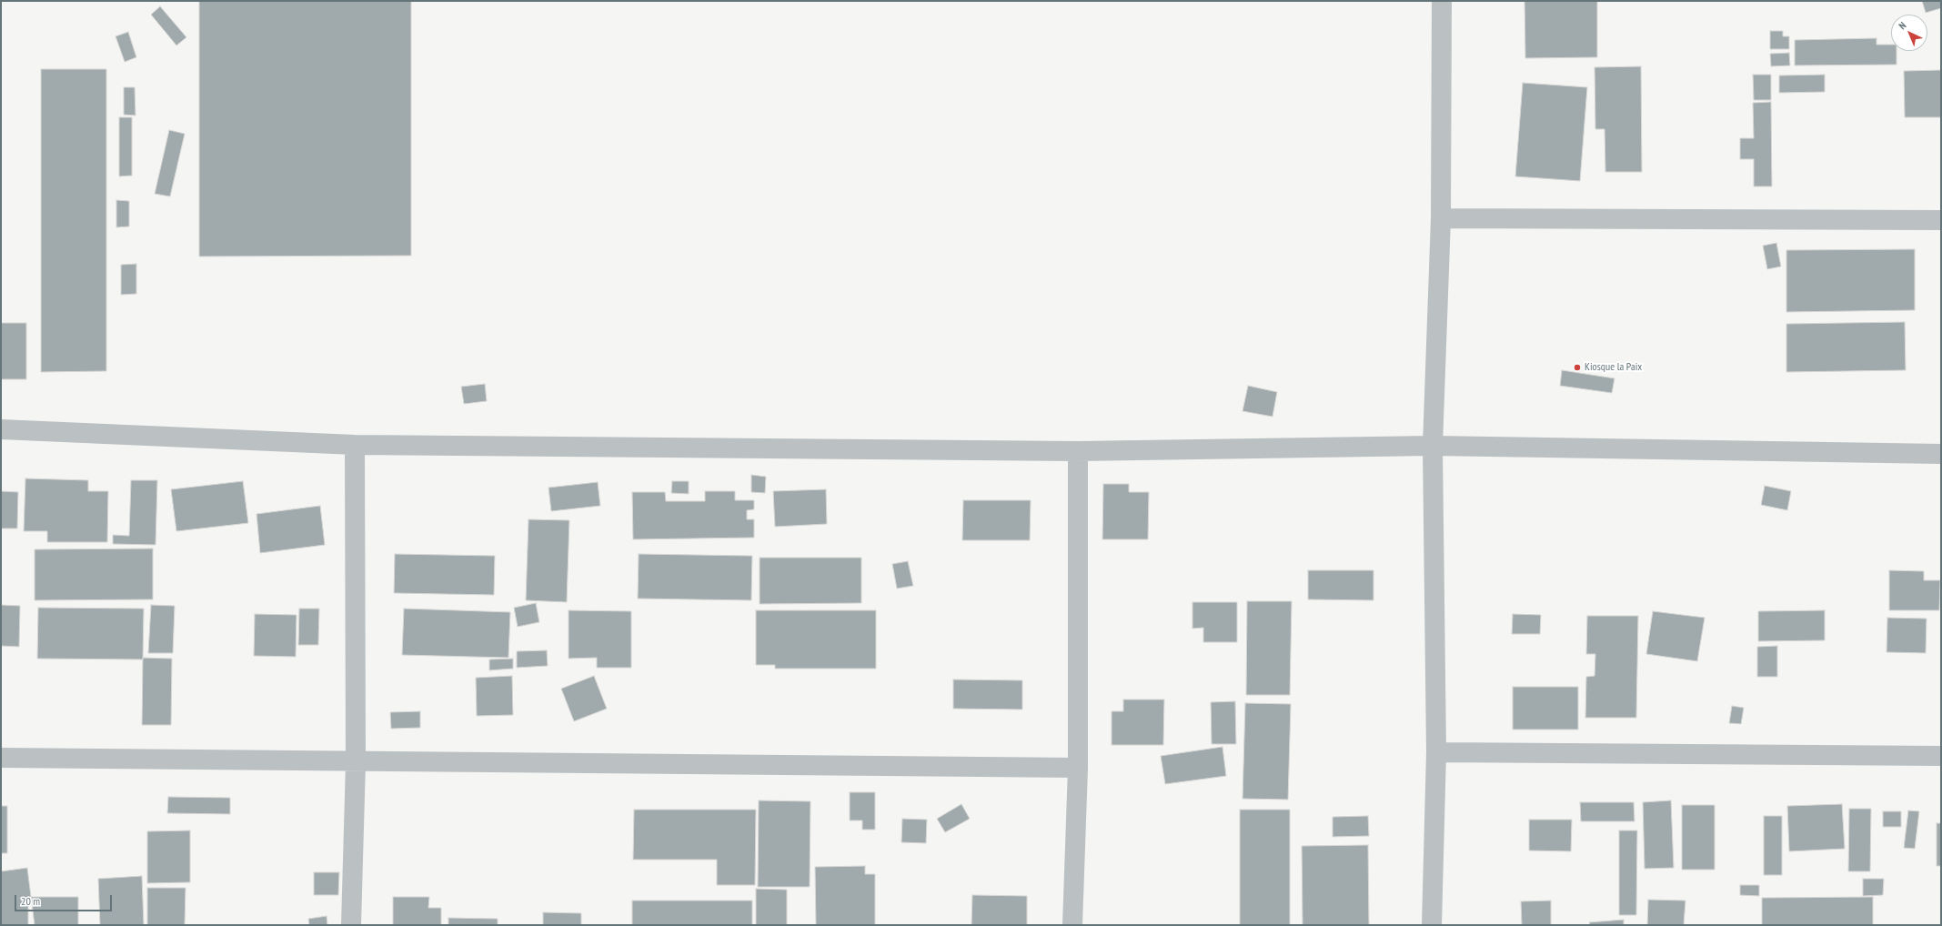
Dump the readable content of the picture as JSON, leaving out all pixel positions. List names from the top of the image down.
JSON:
{
  "places": ["Kiosque la Paix"],
  "scale_bar": "20 m",
  "north": "top left"
}
